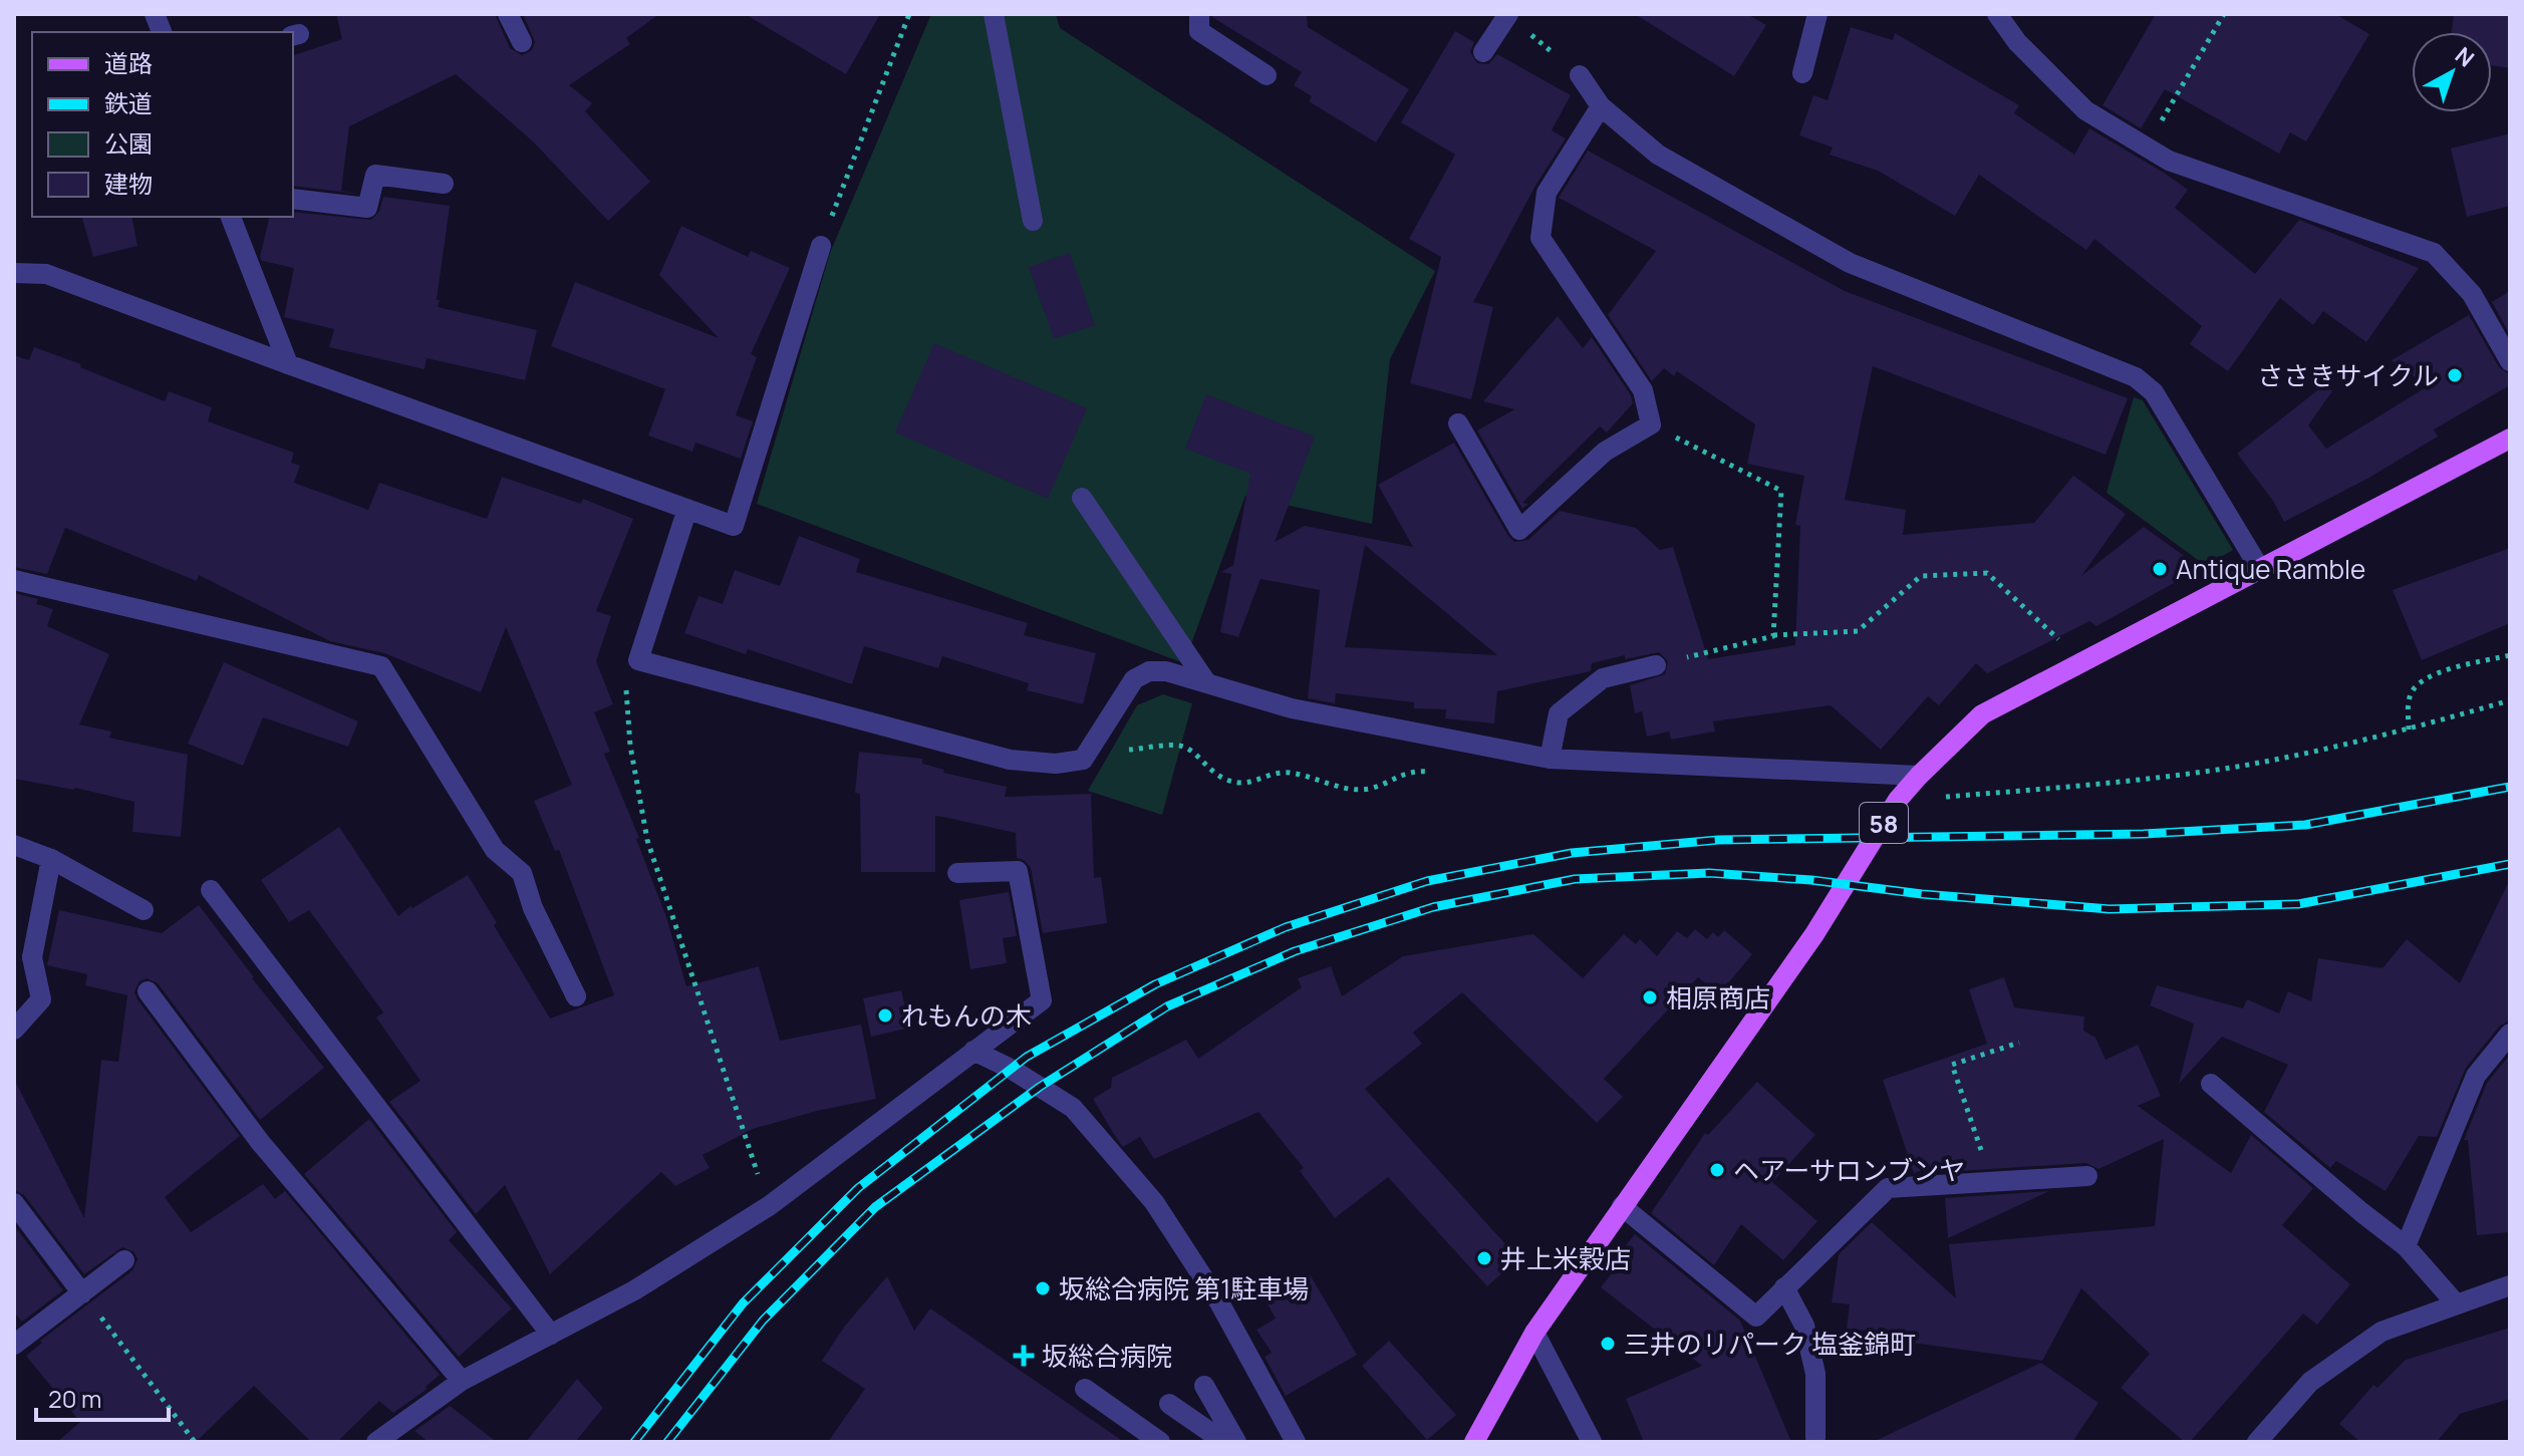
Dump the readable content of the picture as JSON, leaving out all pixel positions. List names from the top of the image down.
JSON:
{
  "streets": {
    "main road": ["58"]
  },
  "places": {
    "other": [
      "ささきサイクル",
      "Antique Ramble",
      "相原商店",
      "れもんの木",
      "ヘアーサロンブンヤ",
      "井上米穀店",
      "坂総合病院 第1駐車場",
      "三井のリパーク 塩釜錦町"
    ],
    "health": ["坂総合病院"]
  },
  "legend": [
    "道路",
    "鉄道",
    "公園",
    "建物"
  ],
  "scale_bar": "20 m",
  "north": "top right"
}
